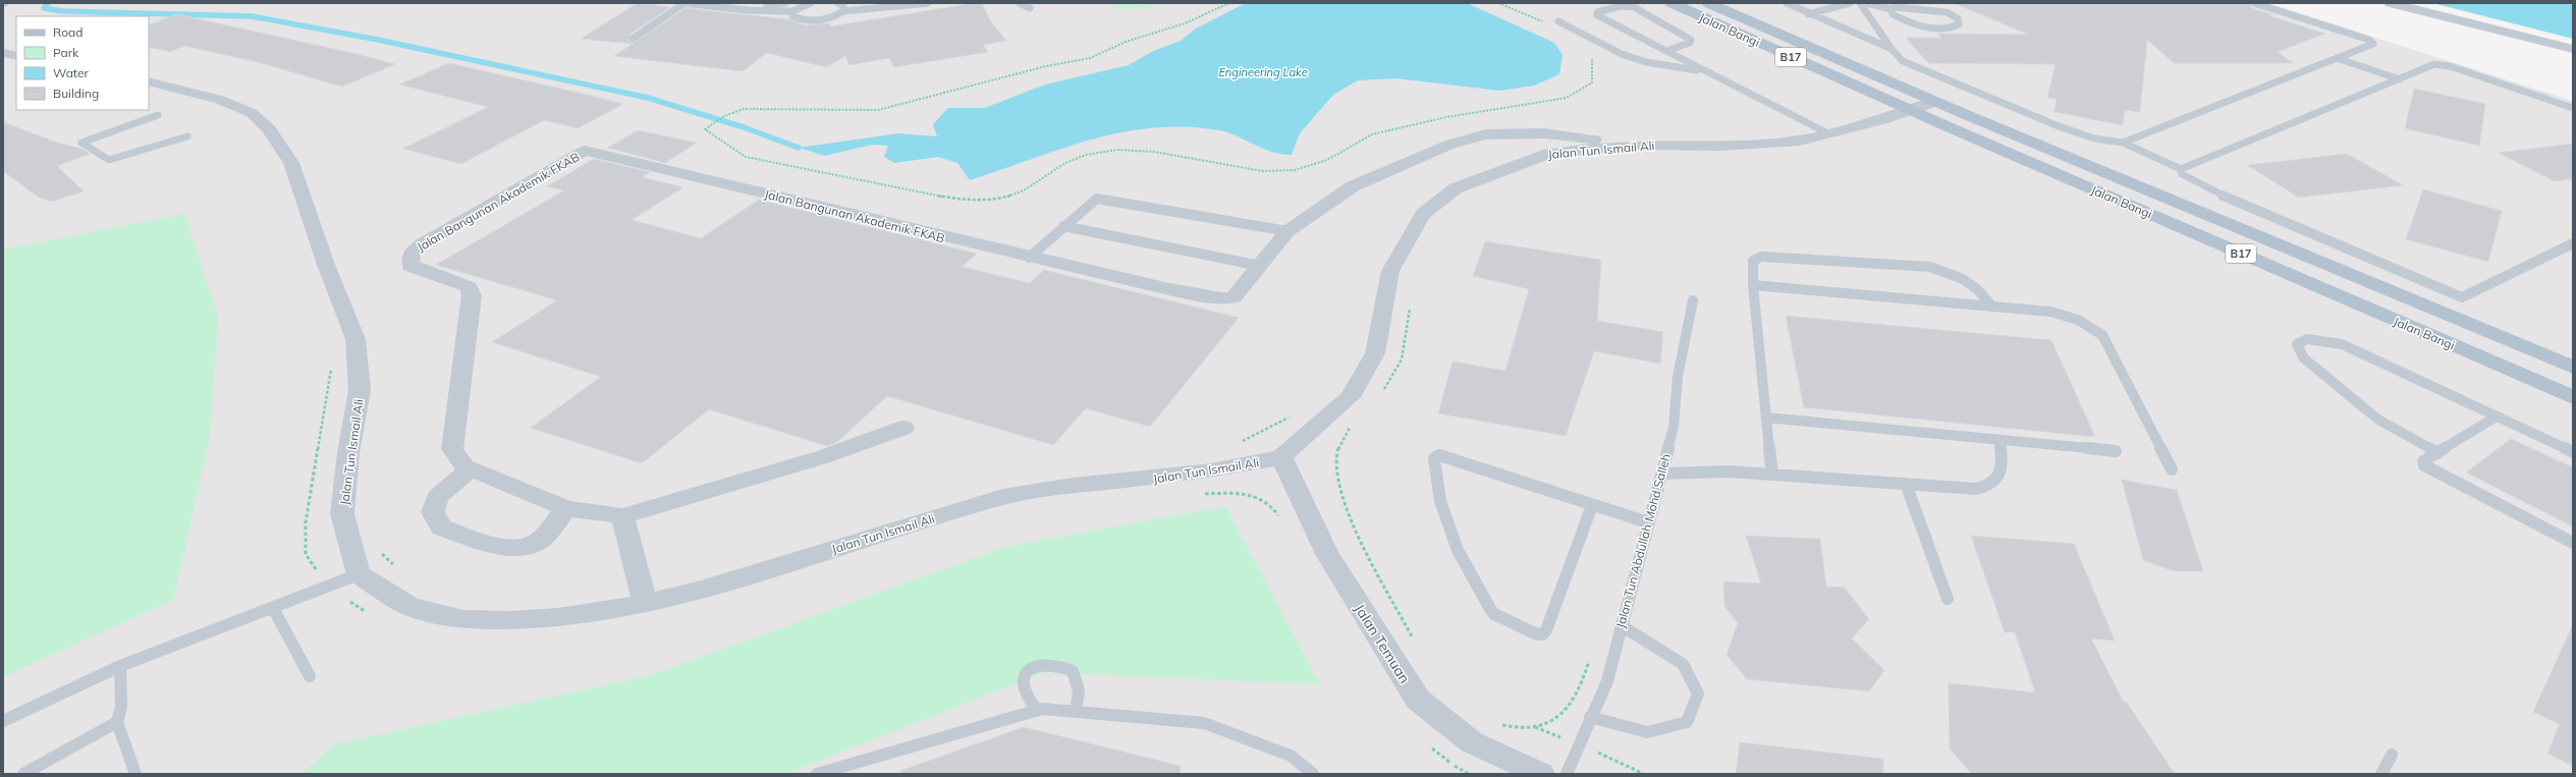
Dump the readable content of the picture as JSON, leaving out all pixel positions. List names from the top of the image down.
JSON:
{
  "streets": {
    "main road": ["Jalan Bangi", "B17"],
    "street": ["Jalan Tun Ismail Ali", "Jalan Bangunan Akademik FKAB", "Jalan Temuan"],
    "lane": ["Jalan Tun Abdullah Mohd Salleh"]
  },
  "crossings": [
    ["Jalan Bangi", "Jalan Tun Ismail Ali"],
    ["Jalan Tun Ismail Ali", "Jalan Bangunan Akademik FKAB"],
    ["Jalan Tun Ismail Ali", "Jalan Temuan"]
  ],
  "water": ["Engineering Lake"],
  "legend": [
    "Road",
    "Park",
    "Water",
    "Building"
  ]
}
